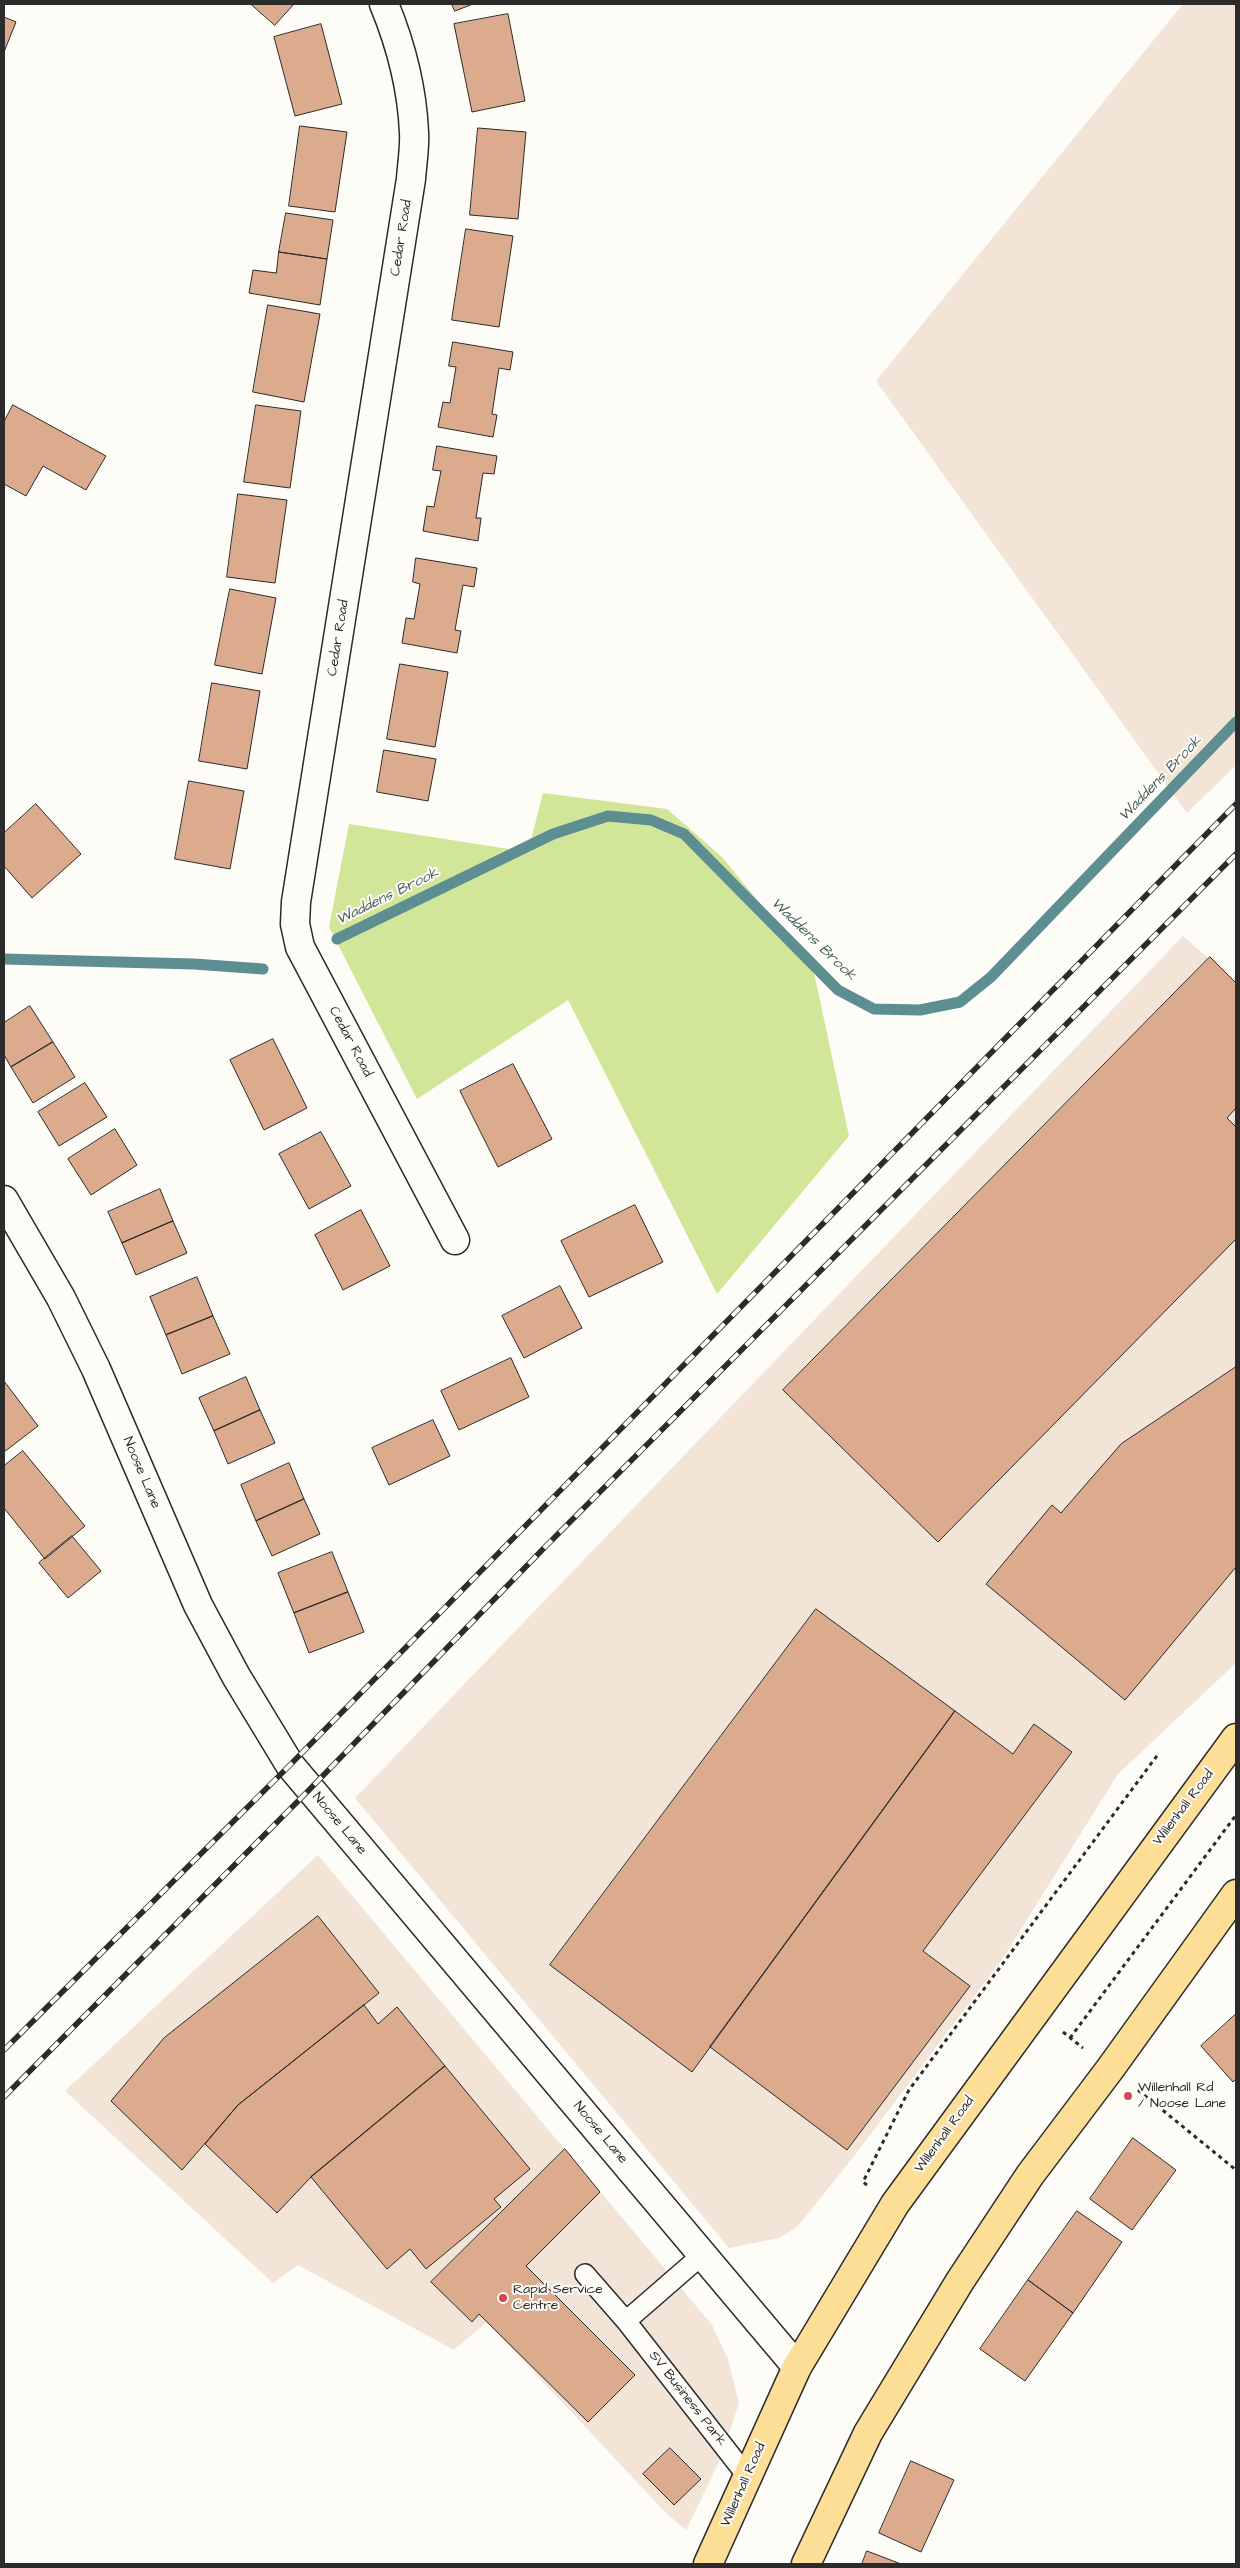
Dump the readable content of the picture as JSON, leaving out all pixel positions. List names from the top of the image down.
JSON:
{
  "streets": {
    "highway": ["Willenhall Road"],
    "street": ["Cedar Road", "Noose Lane"],
    "lane": ["SV Business Park"]
  },
  "crossings": [
    ["Noose Lane", "Willenhall Road"],
    ["Willenhall Road", "SV Business Park"]
  ],
  "water": ["Waddens Brook"],
  "places": ["Willenhall Rd / Noose Lane", "Rapid Service Centre"]
}
